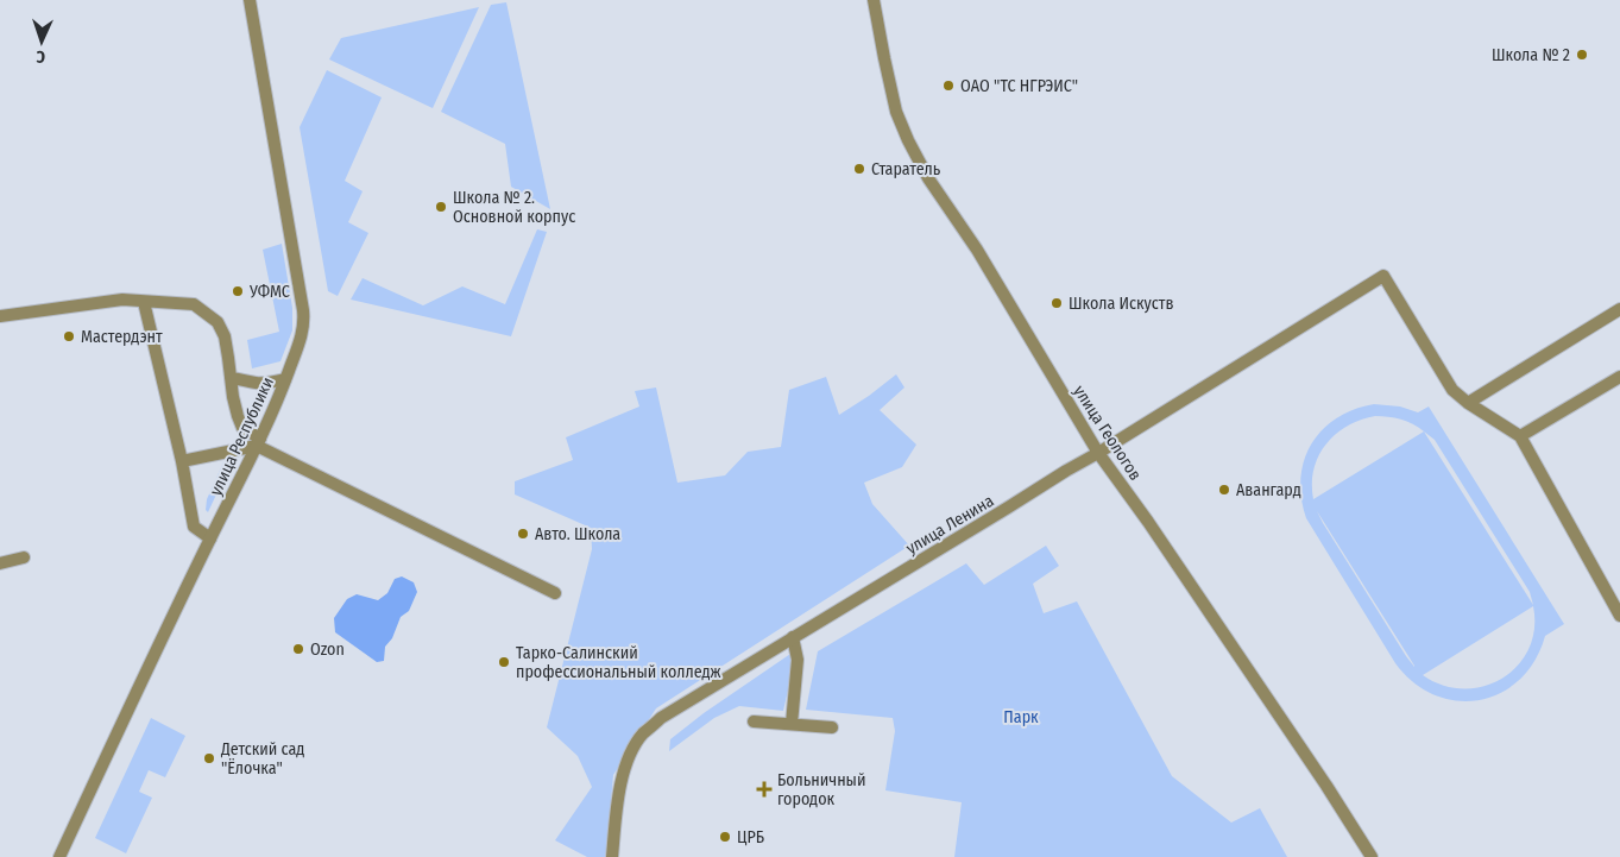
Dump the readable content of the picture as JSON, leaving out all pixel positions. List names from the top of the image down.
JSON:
{
  "streets": {
    "street": ["улица Геологов", "улица Республики", "улица Ленина"]
  },
  "crossings": [
    ["улица Геологов", "улица Ленина"]
  ],
  "parks": ["Парк"],
  "places": {
    "other": [
      "Школа № 2",
      "ОАО \"ТС НГРЭИС\"",
      "Старатель",
      "Школа № 2. Основной корпус",
      "УФМС",
      "Школа Искуств",
      "Мастердэнт",
      "Авангард",
      "Авто. Школа",
      "Ozon",
      "Тарко-Салинский профессиональный колледж",
      "Детский сад \"Ёлочка\"",
      "ЦРБ"
    ],
    "health": ["Больничный городок"]
  },
  "north": "bottom"
}
